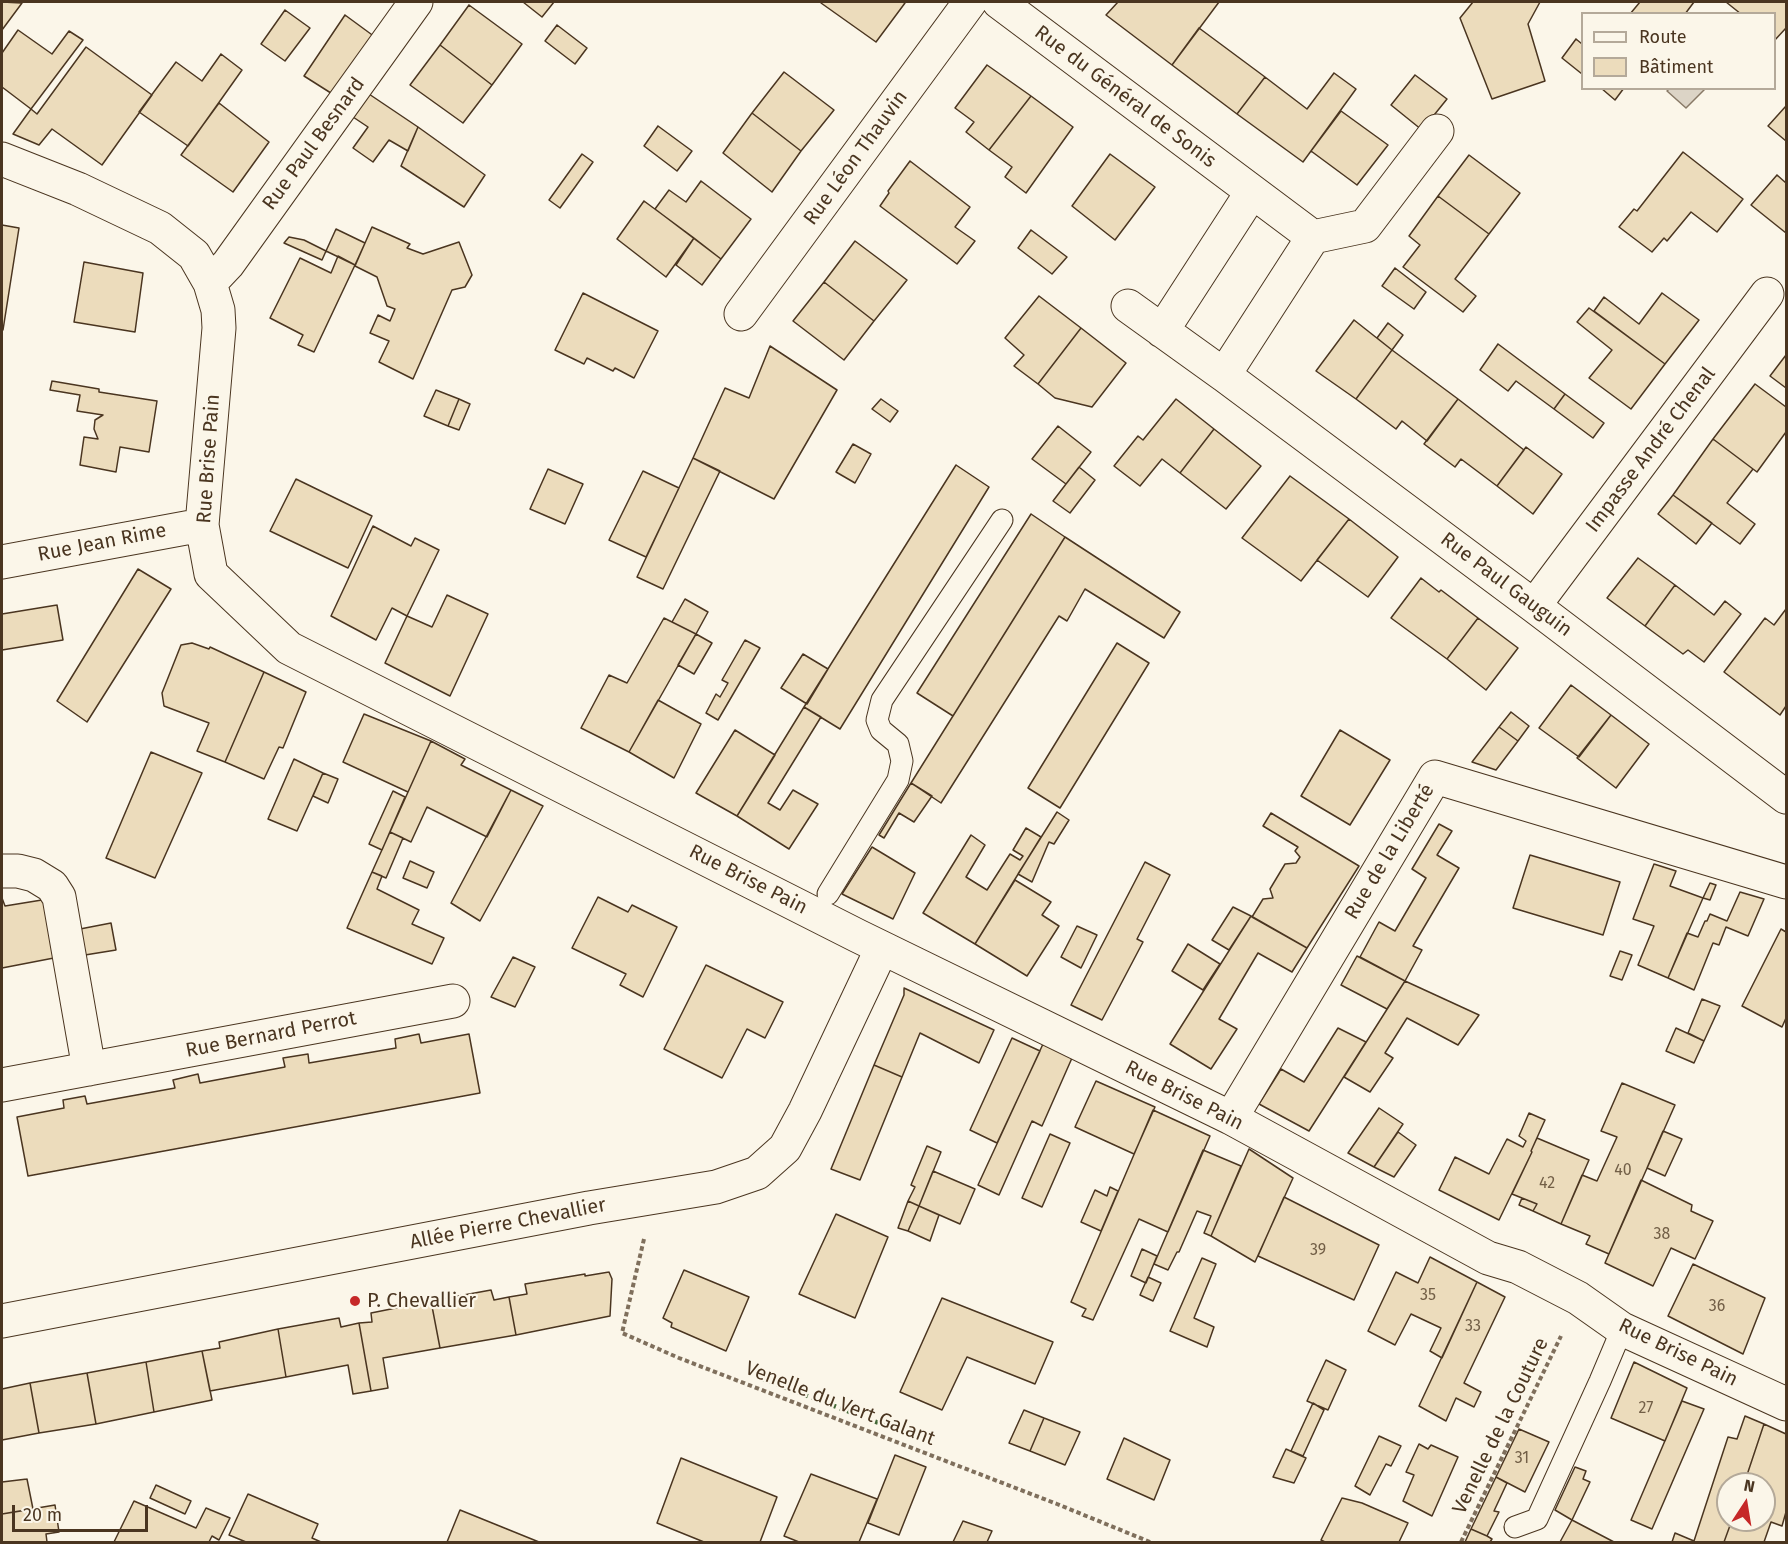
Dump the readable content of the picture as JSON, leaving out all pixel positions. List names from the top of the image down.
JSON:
{
  "streets": {
    "street": [
      "Rue du Général de Sonis",
      "Rue Paul Besnard",
      "Rue Léon Thauvin",
      "Impasse André Chenal",
      "Rue Brise Pain",
      "Rue Jean Rime",
      "Rue Paul Gauguin",
      "Rue de la Liberté",
      "Rue Bernard Perrot",
      "Allée Pierre Chevallier"
    ],
    "path": ["Venelle du Vert Galant", "Venelle de la Couture"]
  },
  "crossings": [
    ["Rue Paul Besnard", "Rue Brise Pain"],
    ["Impasse André Chenal", "Rue Paul Gauguin"],
    ["Rue Brise Pain", "Rue Jean Rime"],
    ["Rue Brise Pain", "Rue de la Liberté"],
    ["Rue Brise Pain", "Allée Pierre Chevallier"]
  ],
  "places": ["P. Chevallier"],
  "house_numbers": [
    "40",
    "42",
    "38",
    "39",
    "35",
    "36",
    "33",
    "27",
    "31"
  ],
  "legend": ["Route", "Bâtiment"],
  "scale_bar": "20 m",
  "north": "top"
}
